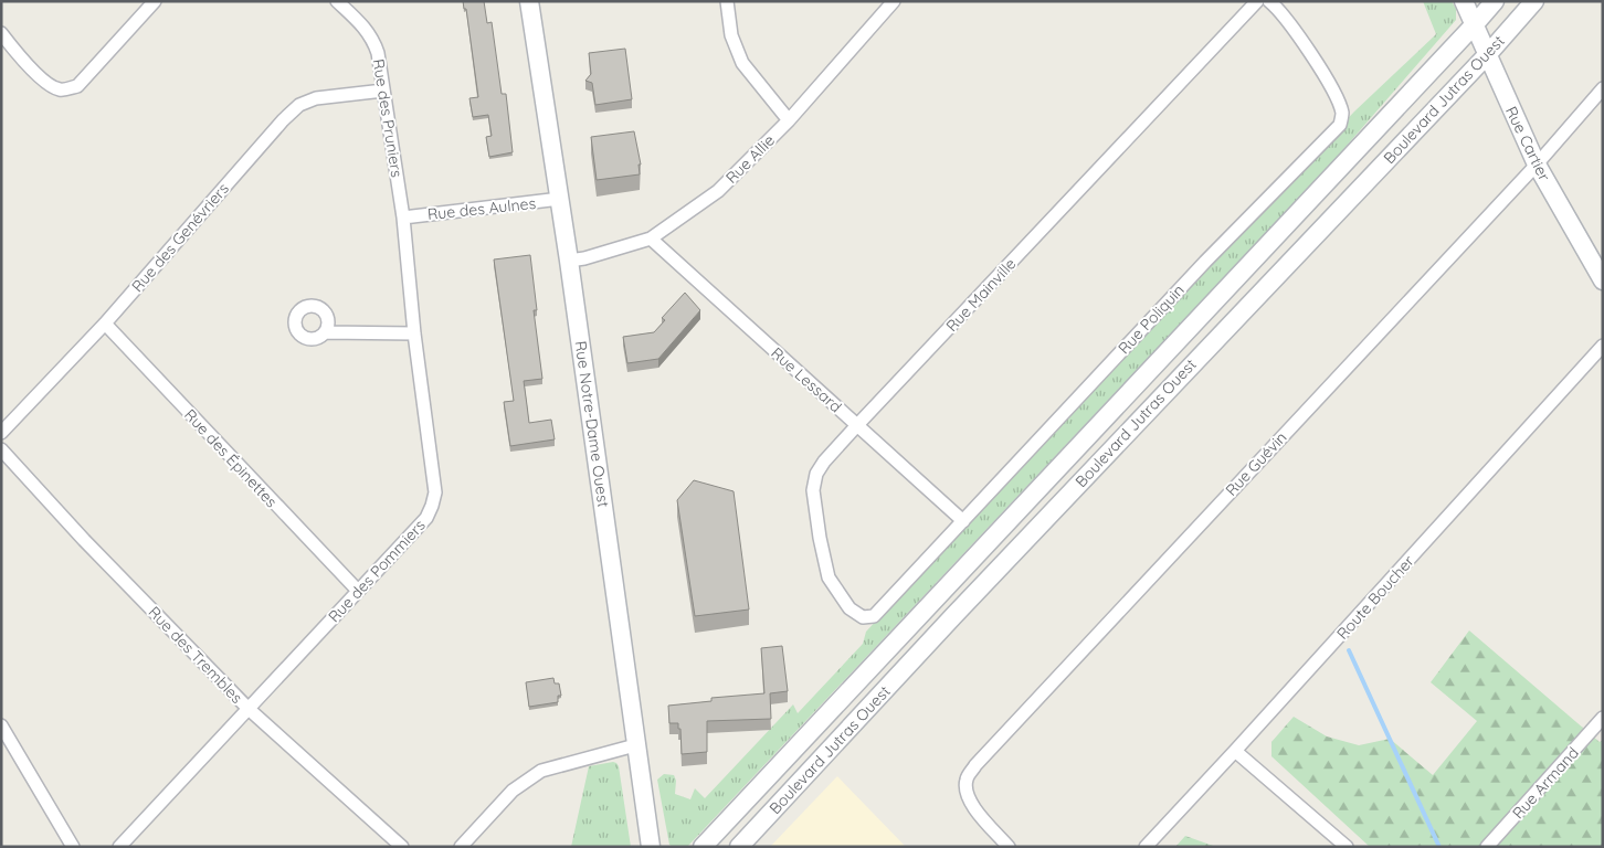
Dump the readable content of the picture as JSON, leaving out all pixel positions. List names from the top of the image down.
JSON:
{
  "streets": {
    "main road": ["Boulevard Jutras Ouest", "Rue Cartier", "Rue Notre-Dame Ouest"],
    "street": [
      "Rue des Pruniers",
      "Rue Allie",
      "Rue des Aulnes",
      "Rue des Genévriers",
      "Rue Mainville",
      "Rue Poliquin",
      "Rue Lessard",
      "Rue des Épinettes",
      "Rue Guévin",
      "Rue des Pommiers",
      "Route Boucher",
      "Rue des Trembles",
      "Rue Armand"
    ]
  },
  "crossings": [
    ["Boulevard Jutras Ouest", "Rue Cartier"],
    ["Rue des Pruniers", "Rue des Aulnes"],
    ["Rue des Pruniers", "Rue des Genévriers"],
    ["Rue des Pruniers", "Rue des Pommiers"],
    ["Rue Cartier", "Rue Guévin"],
    ["Rue Allie", "Rue Lessard"],
    ["Rue Allie", "Rue Notre-Dame Ouest"],
    ["Rue des Aulnes", "Rue Notre-Dame Ouest"],
    ["Rue des Aulnes", "Rue des Pommiers"],
    ["Rue des Genévriers", "Rue des Épinettes"],
    ["Rue Mainville", "Rue Poliquin"],
    ["Rue Mainville", "Rue Lessard"],
    ["Rue Poliquin", "Rue Lessard"],
    ["Rue des Épinettes", "Rue des Pommiers"],
    ["Rue des Pommiers", "Rue des Trembles"]
  ]
}
